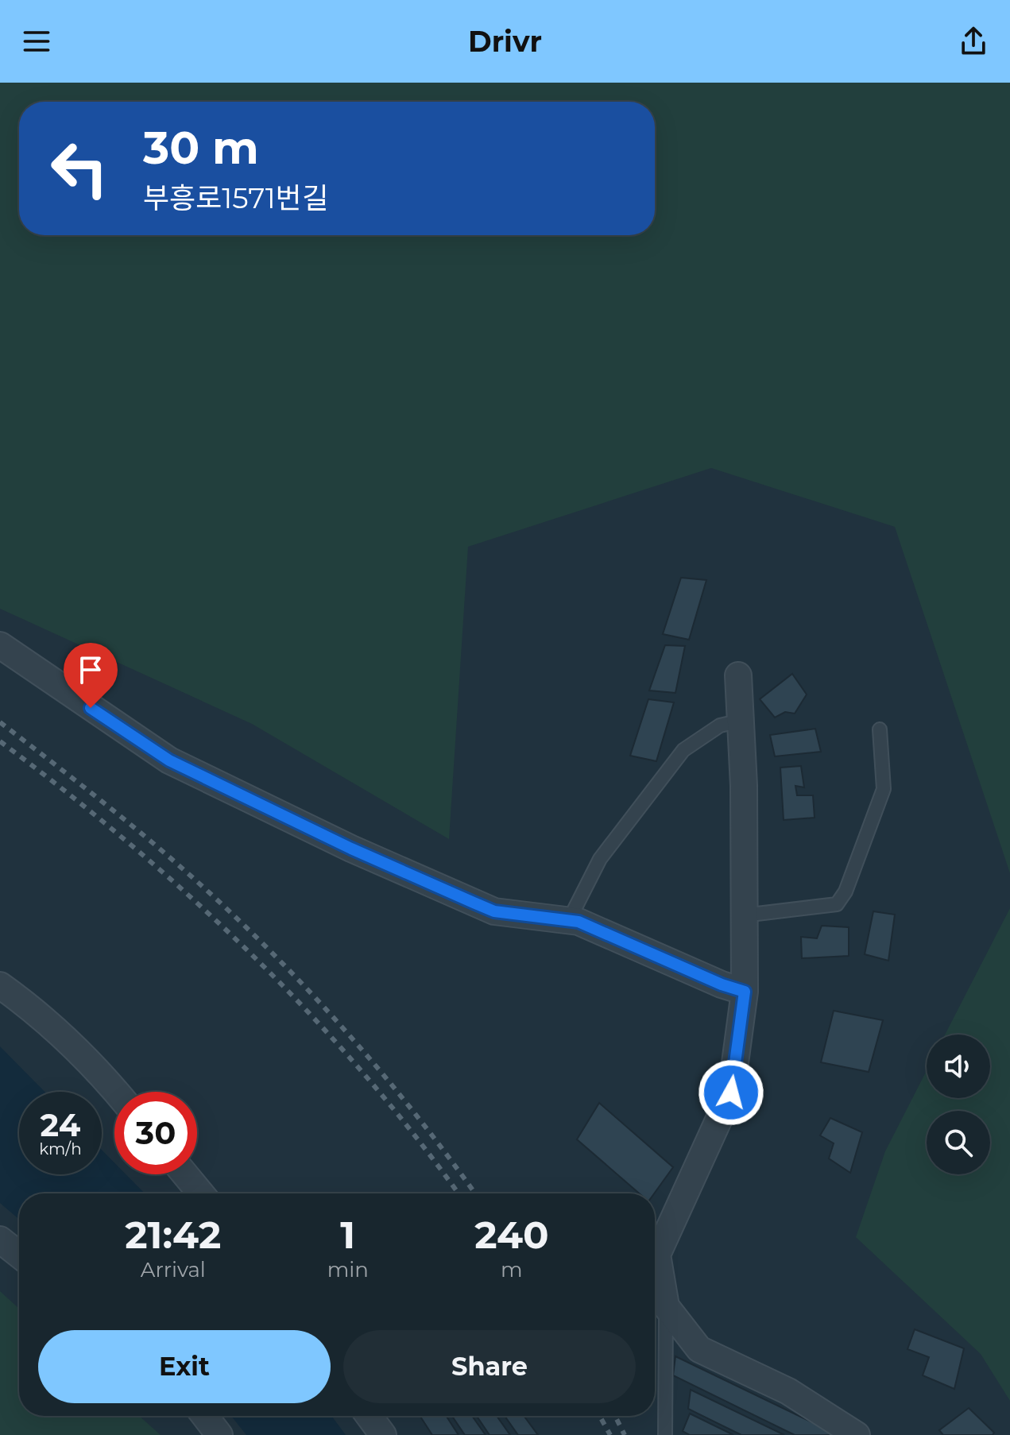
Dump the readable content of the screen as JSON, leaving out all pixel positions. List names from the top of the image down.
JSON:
{
  "page": {
    "header": "Drivr",
    "turn": ["30 m", "부흥로1571번길"],
    "speed": "24 km/h",
    "limit": "30",
    "eta": [
      "21:42",
      "Arrival",
      "1",
      "min",
      "240",
      "m"
    ],
    "buttons": ["Exit", "Share"]
  }
}
